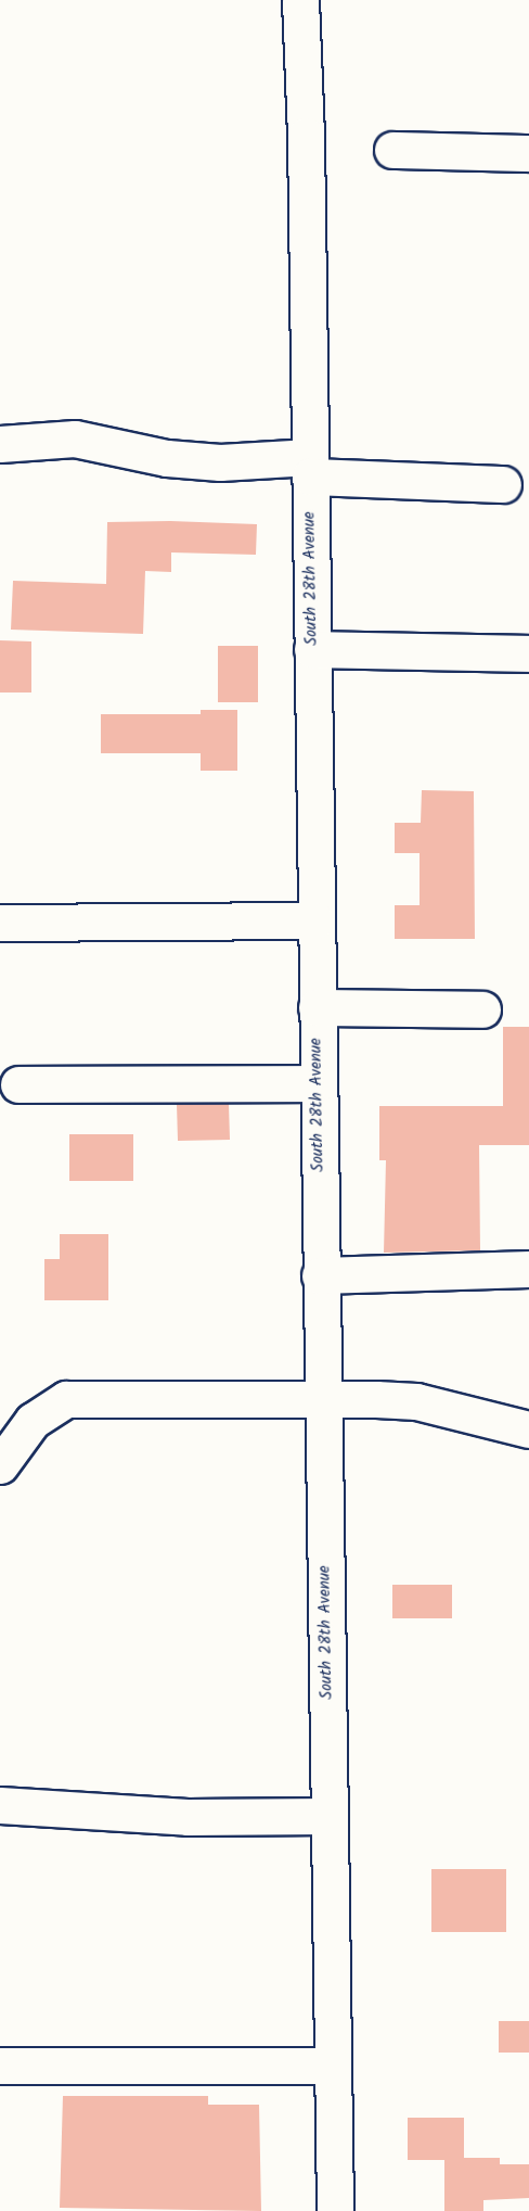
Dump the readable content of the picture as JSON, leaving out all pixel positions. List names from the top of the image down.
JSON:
{
  "streets": {
    "street": ["South 28th Avenue"]
  }
}
